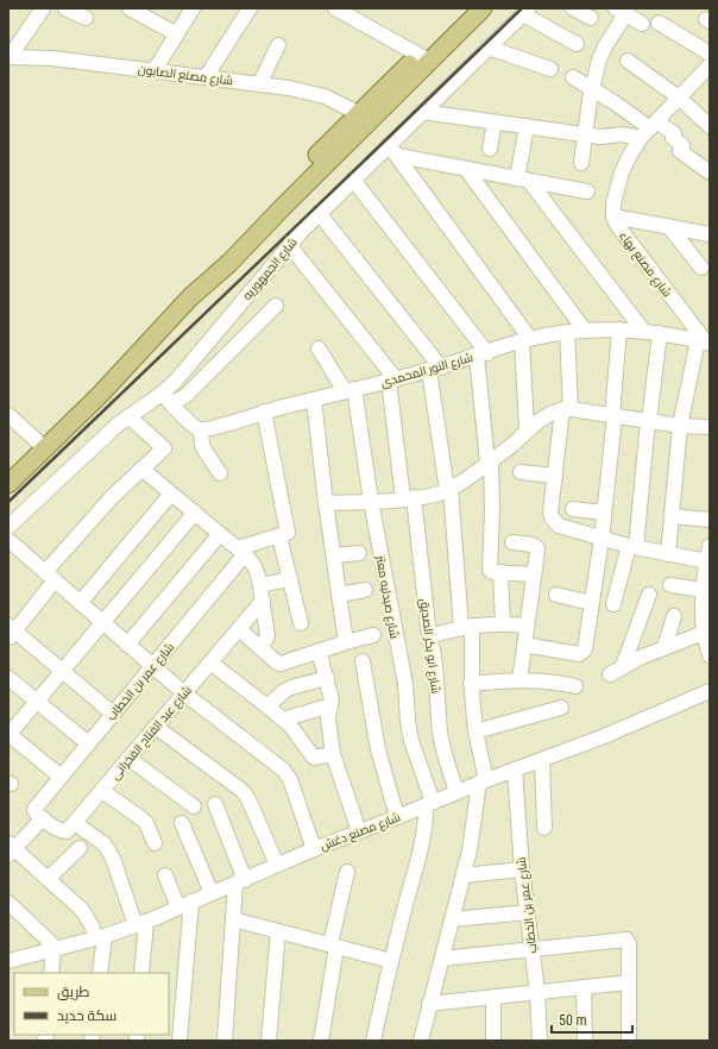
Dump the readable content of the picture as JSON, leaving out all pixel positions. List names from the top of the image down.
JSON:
{
  "streets": {
    "street": [
      "شارع مصنع الصابون",
      "شارع مصنع بهاء",
      "شارع الجمهوريه",
      "شارع النور المحمدى",
      "شارع صيدليه معتز",
      "شارع ابو بكر الصديق",
      "شارع عمر بن الخطاب",
      "شارع عبد الفتاح الفخرانى",
      "شارع مصنع دغش"
    ]
  },
  "crossings": [
    ["شارع مصنع بهاء", "شارع النور المحمدى"],
    ["شارع النور المحمدى", "شارع صيدليه معتز"],
    ["شارع النور المحمدى", "شارع ابو بكر الصديق"],
    ["شارع صيدليه معتز", "شارع مصنع دغش"],
    ["شارع ابو بكر الصديق", "شارع مصنع دغش"],
    ["شارع عمر بن الخطاب", "شارع مصنع دغش"]
  ],
  "legend": ["طريق", "سكة حديد"],
  "scale_bar": "50 m"
}
